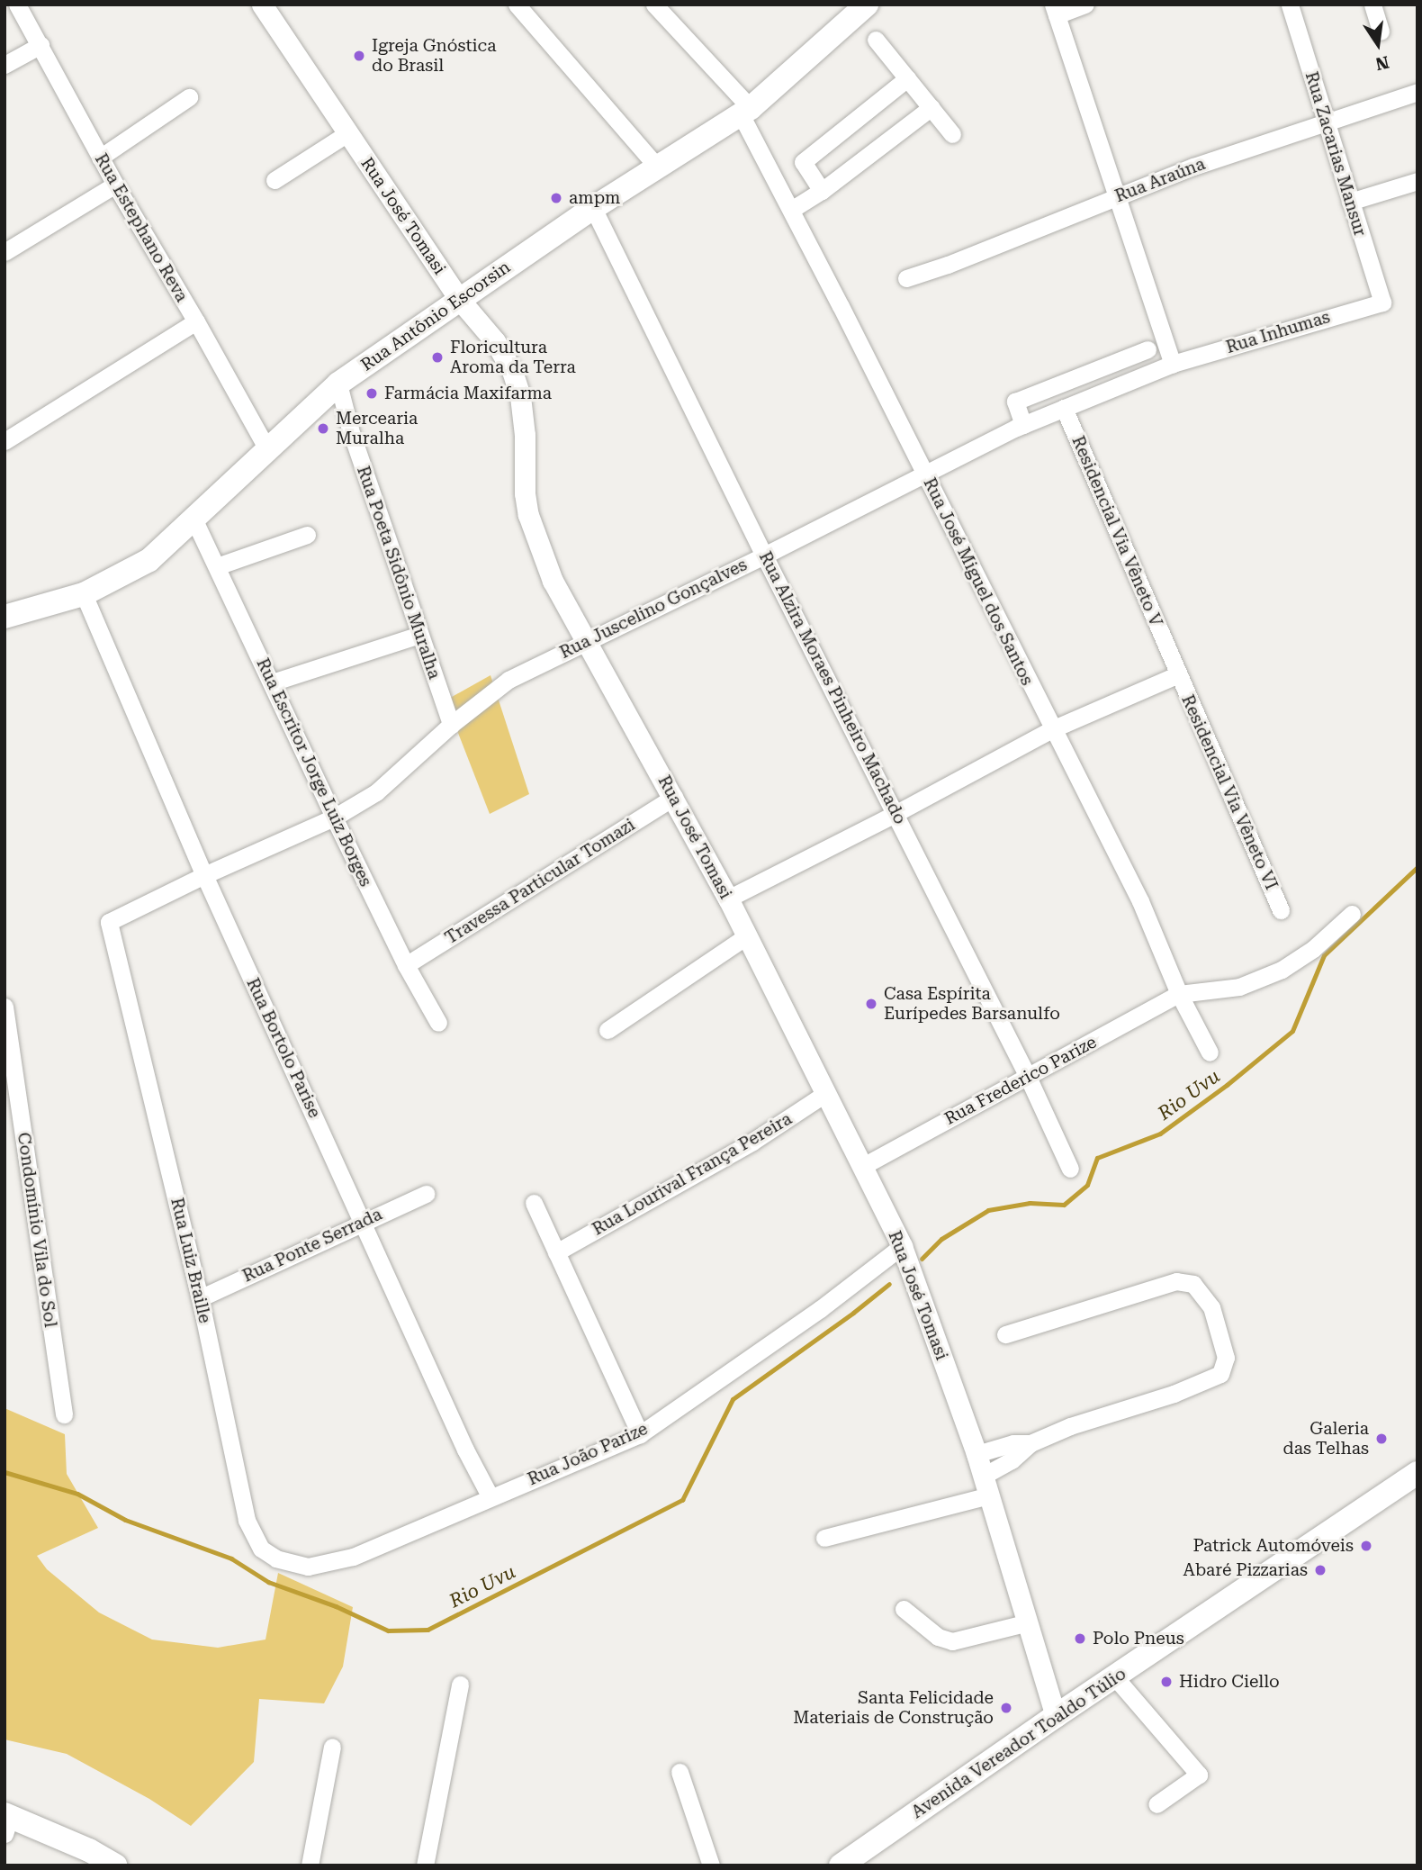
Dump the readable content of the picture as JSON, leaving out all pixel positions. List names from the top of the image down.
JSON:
{
  "streets": {
    "main road": ["Rua Antônio Escorsin", "Avenida Vereador Toaldo Túlio"],
    "street": [
      "Rua Zacarias Mansur",
      "Rua Araúna",
      "Rua José Tomasi",
      "Rua Estephano Reva",
      "Rua Inhumas",
      "Residencial Via Vêneto V",
      "Rua Poeta Sidônio Muralha",
      "Rua José Miguel dos Santos",
      "Rua Juscelino Gonçalves",
      "Rua Alzira Moraes Pinheiro Machado",
      "Rua Escritor Jorge Luiz Borges",
      "Residencial Via Vêneto VI",
      "Travessa Particular Tomazi",
      "Rua Bortolo Parise",
      "Rua Frederico Parize",
      "Rua Lourival França Pereira",
      "Condomínio Vila do Sol",
      "Rua Ponte Serrada",
      "Rua Luiz Braille",
      "Rua João Parize"
    ]
  },
  "crossings": [
    ["Rua Zacarias Mansur", "Rua Araúna"],
    ["Rua Zacarias Mansur", "Rua Inhumas"],
    ["Rua José Tomasi", "Rua Antônio Escorsin"],
    ["Rua José Tomasi", "Rua Juscelino Gonçalves"],
    ["Rua José Tomasi", "Travessa Particular Tomazi"],
    ["Rua José Tomasi", "Rua Frederico Parize"],
    ["Rua José Tomasi", "Rua Lourival França Pereira"],
    ["Rua José Tomasi", "Rua João Parize"],
    ["Rua José Tomasi", "Avenida Vereador Toaldo Túlio"],
    ["Rua Estephano Reva", "Rua Antônio Escorsin"],
    ["Rua Antônio Escorsin", "Rua Poeta Sidônio Muralha"],
    ["Rua Antônio Escorsin", "Rua José Miguel dos Santos"],
    ["Rua Antônio Escorsin", "Rua Alzira Moraes Pinheiro Machado"],
    ["Rua Antônio Escorsin", "Rua Escritor Jorge Luiz Borges"],
    ["Rua Antônio Escorsin", "Rua Bortolo Parise"],
    ["Rua Inhumas", "Rua Juscelino Gonçalves"],
    ["Residencial Via Vêneto V", "Rua Juscelino Gonçalves"],
    ["Residencial Via Vêneto V", "Residencial Via Vêneto VI"],
    ["Rua Poeta Sidônio Muralha", "Rua Juscelino Gonçalves"],
    ["Rua José Miguel dos Santos", "Rua Juscelino Gonçalves"],
    ["Rua José Miguel dos Santos", "Rua Frederico Parize"],
    ["Rua Juscelino Gonçalves", "Rua Alzira Moraes Pinheiro Machado"],
    ["Rua Juscelino Gonçalves", "Rua Escritor Jorge Luiz Borges"],
    ["Rua Juscelino Gonçalves", "Rua Bortolo Parise"],
    ["Rua Juscelino Gonçalves", "Rua Luiz Braille"],
    ["Rua Alzira Moraes Pinheiro Machado", "Rua Frederico Parize"],
    ["Rua Escritor Jorge Luiz Borges", "Travessa Particular Tomazi"],
    ["Rua Bortolo Parise", "Rua Ponte Serrada"],
    ["Rua Bortolo Parise", "Rua João Parize"],
    ["Rua Ponte Serrada", "Rua Luiz Braille"],
    ["Rua Luiz Braille", "Rua João Parize"]
  ],
  "water": ["Rio Uvu"],
  "places": [
    "Igreja Gnóstica do Brasil",
    "ampm",
    "Floricultura Aroma da Terra",
    "Farmácia Maxifarma",
    "Mercearia Muralha",
    "Casa Espírita Eurípedes Barsanulfo",
    "Galeria das Telhas",
    "Patrick Automóveis",
    "Abaré Pizzarias",
    "Polo Pneus",
    "Hidro Ciello",
    "Santa Felicidade Materiais de Construção"
  ],
  "north": "bottom"
}
